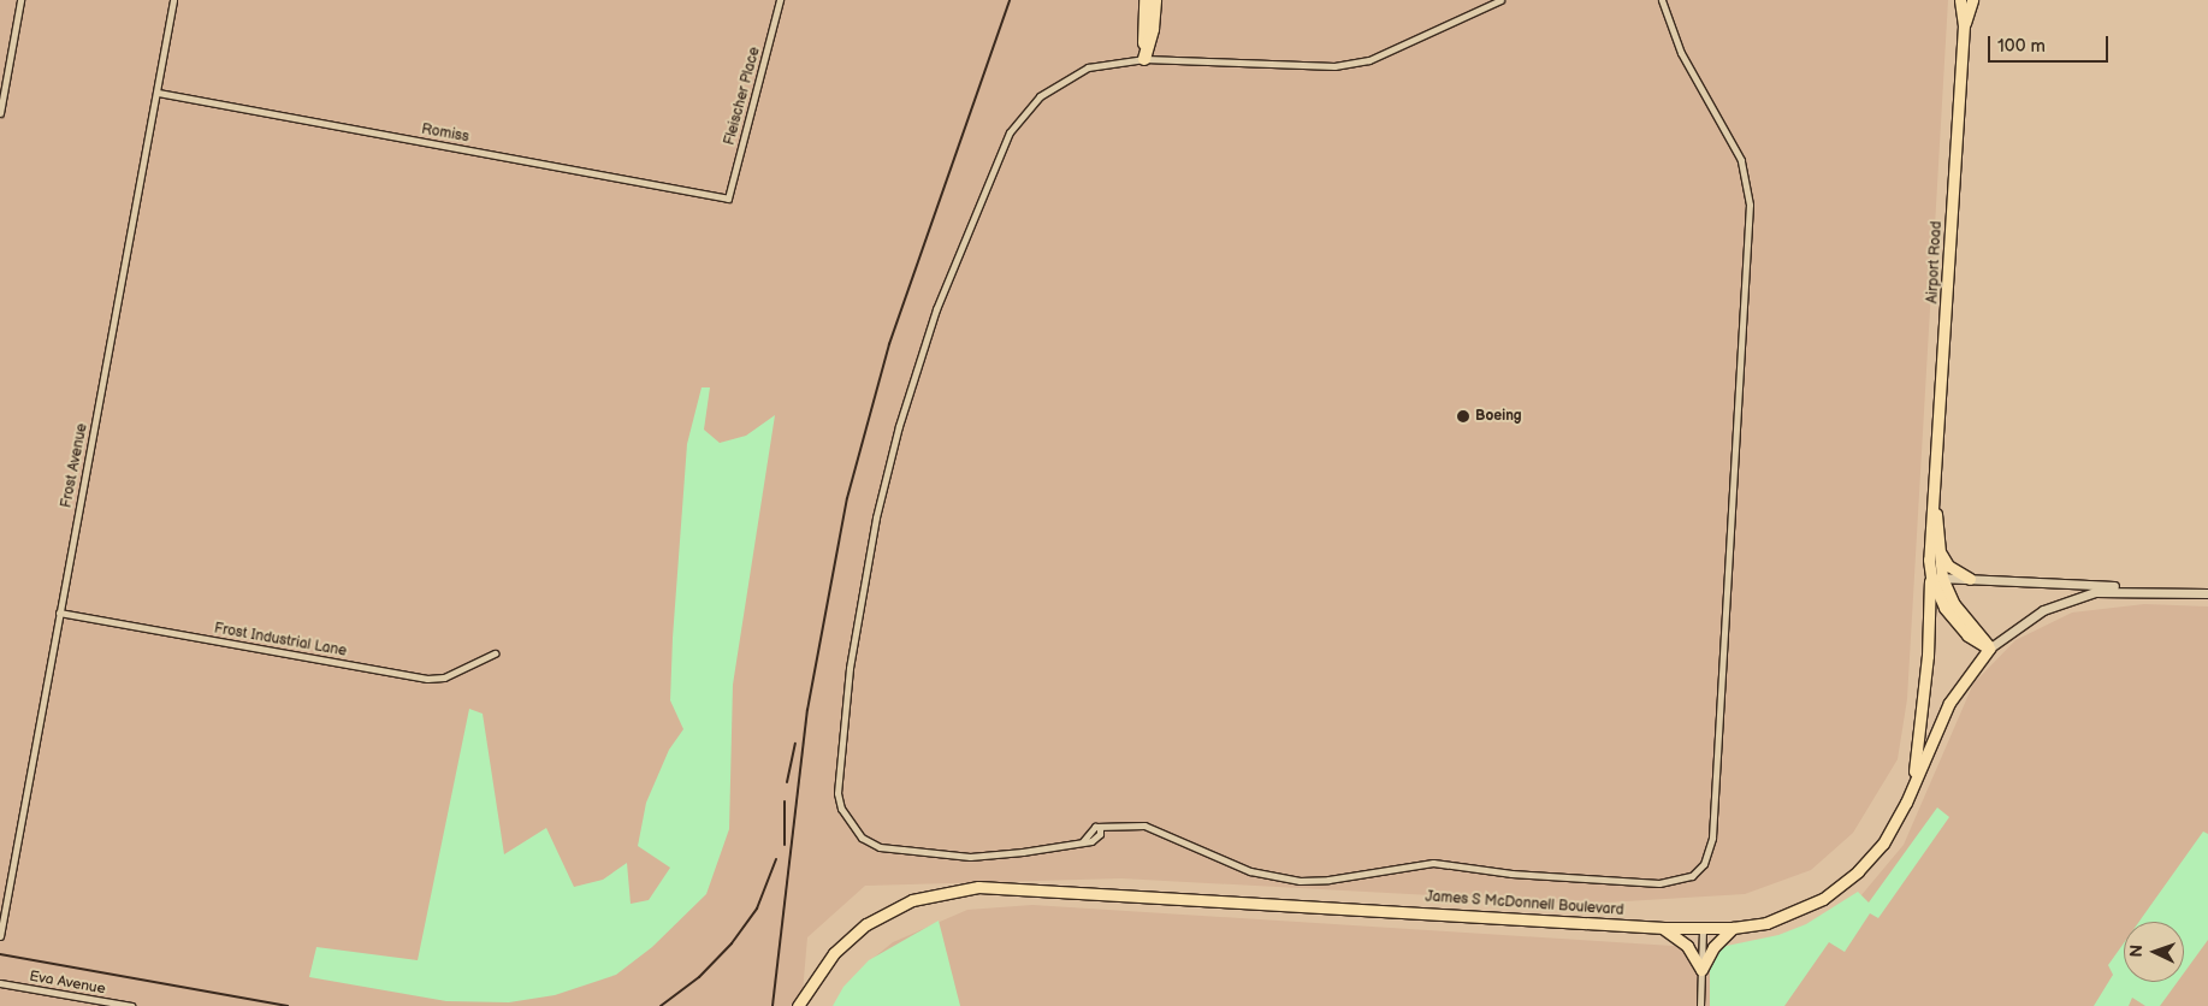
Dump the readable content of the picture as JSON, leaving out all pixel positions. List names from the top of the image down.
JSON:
{
  "streets": {
    "main road": ["Airport Road", "James S McDonnell Boulevard"],
    "street": [
      "Fleischer Place",
      "Romiss",
      "Frost Avenue",
      "Frost Industrial Lane",
      "Eva Avenue"
    ]
  },
  "crossings": [
    ["Fleischer Place", "Romiss"],
    ["Romiss", "Frost Avenue"],
    ["Airport Road", "James S McDonnell Boulevard"],
    ["Frost Avenue", "Frost Industrial Lane"]
  ],
  "places": ["Boeing"],
  "scale_bar": "100 m",
  "north": "left"
}
